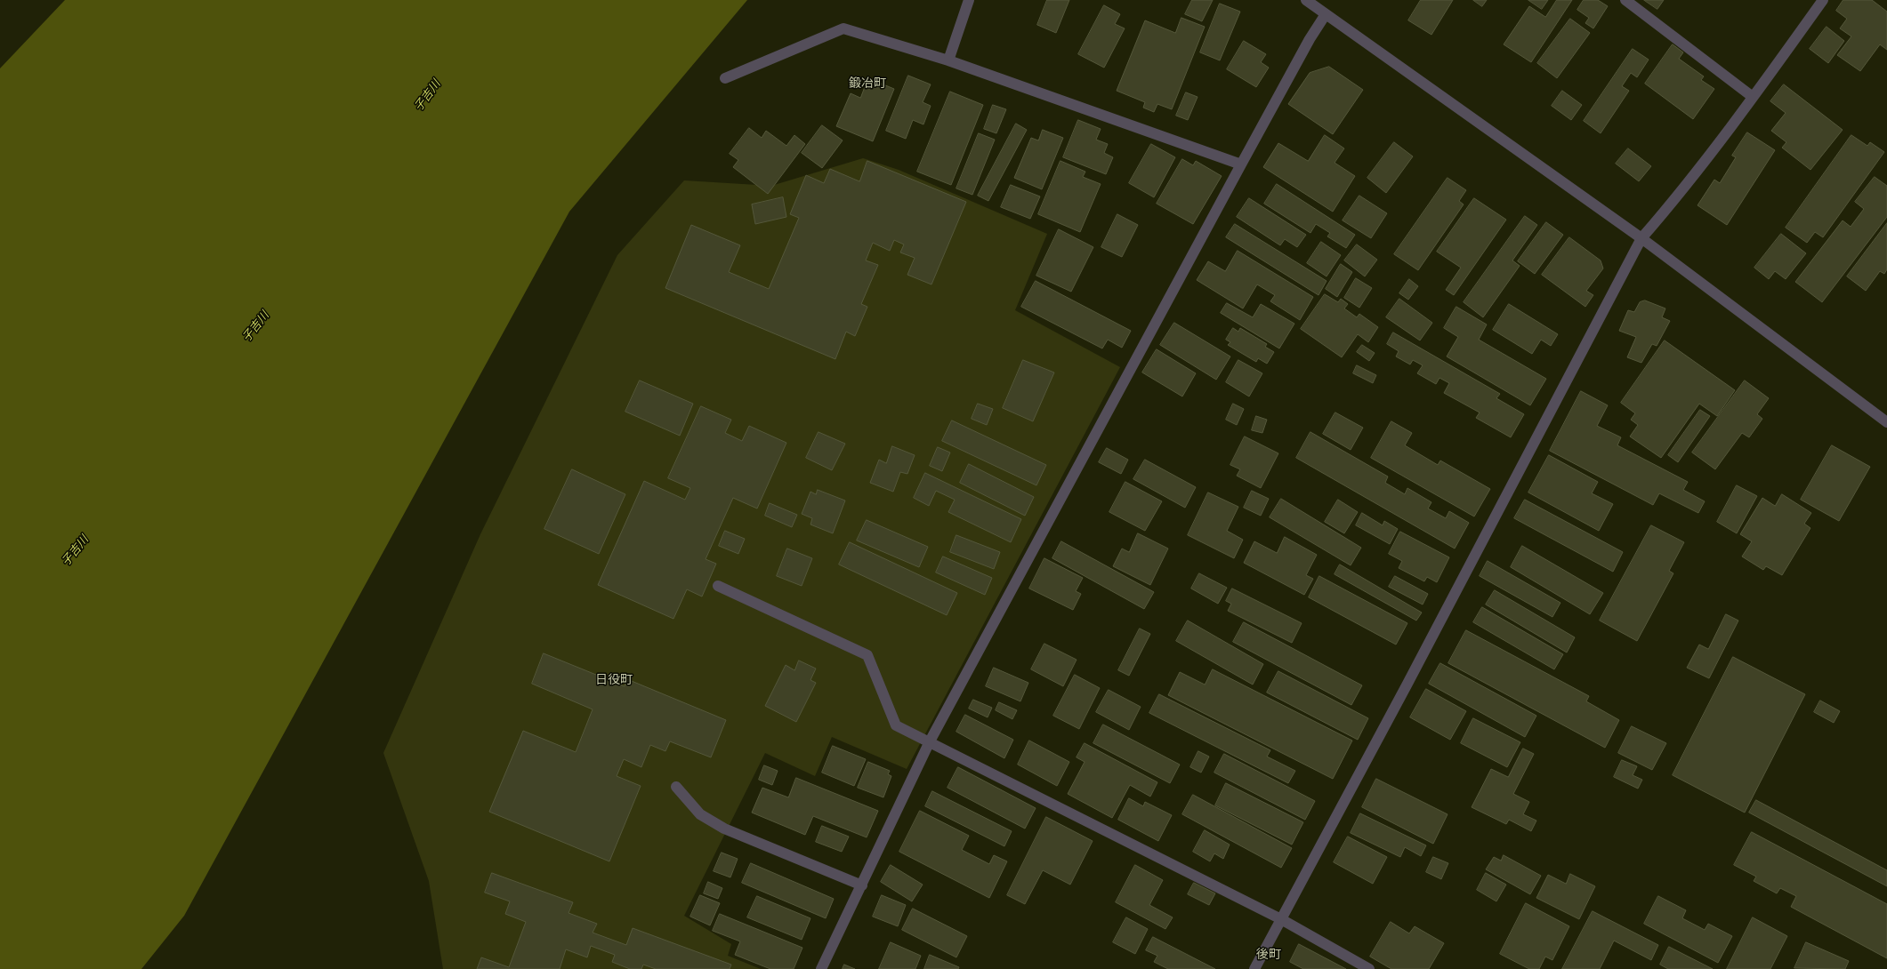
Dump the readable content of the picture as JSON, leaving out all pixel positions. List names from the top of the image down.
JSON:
{
  "districts": ["鍛冶町", "日役町", "後町"],
  "water": ["子吉川"]
}
